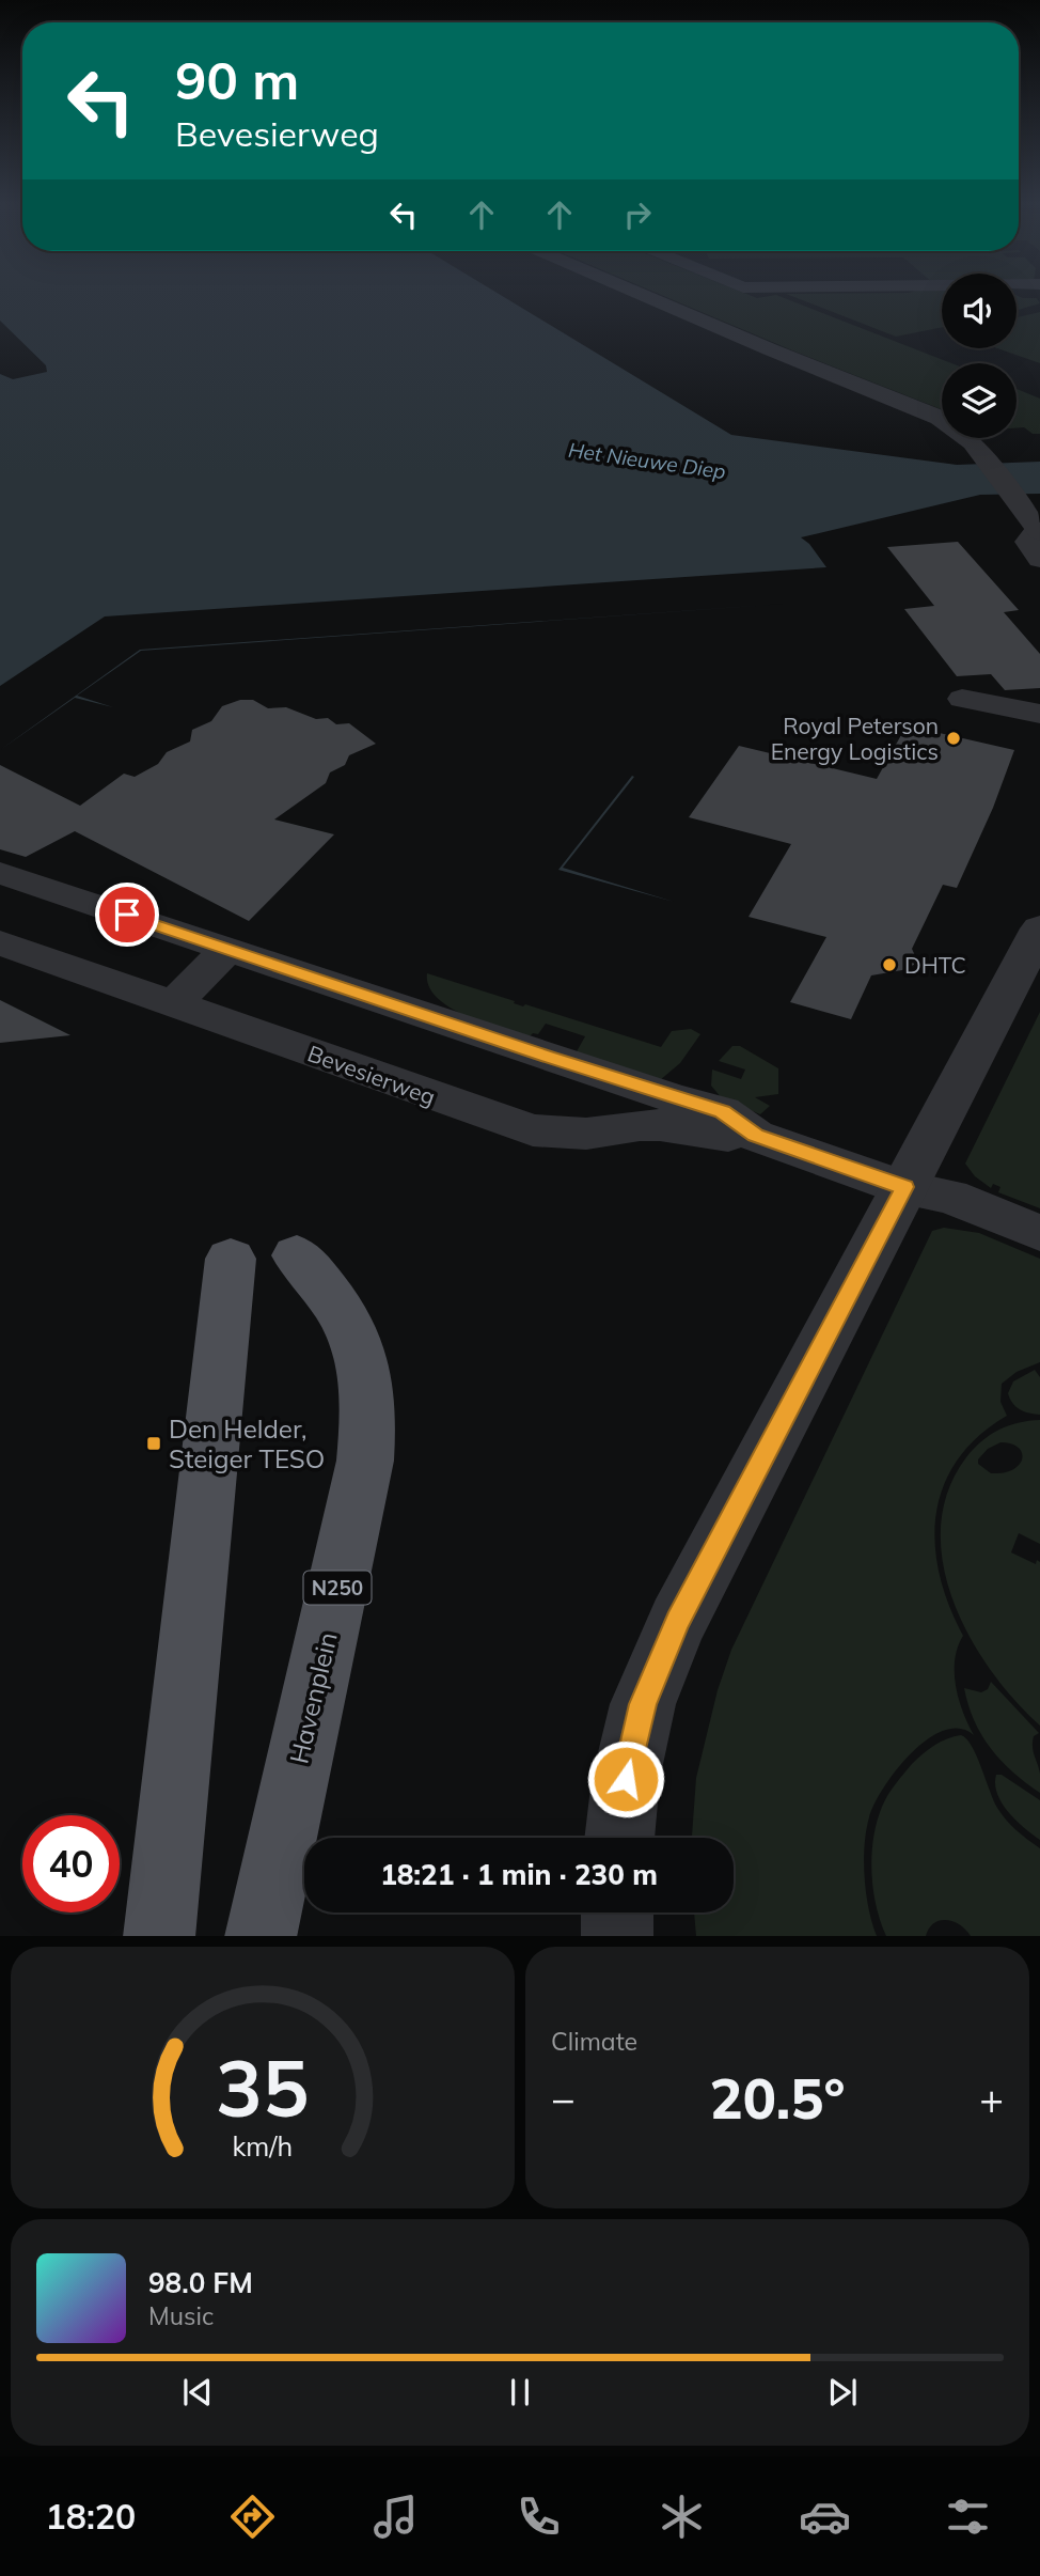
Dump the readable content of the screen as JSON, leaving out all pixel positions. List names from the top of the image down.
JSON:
{
  "streets": {
    "main road": ["N250", "Havenplein"],
    "street": ["Bevesierweg"]
  },
  "water": ["Het Nieuwe Diep"],
  "places": {
    "other": ["Royal Peterson Energy Logistics", "DHTC"],
    "transit": ["Den Helder, Steiger TESO"]
  },
  "page": {
    "turn": ["90 m", "Bevesierweg"],
    "limit": "40",
    "trip": "18:21 · 1 min · 230 m",
    "tile": "Climate",
    "heat": ["−", "20.5°", "+"],
    "song": ["98.0 FM", "Music"],
    "tabs": "18:20",
    "gauge": ["35", "km/h"]
  }
}
